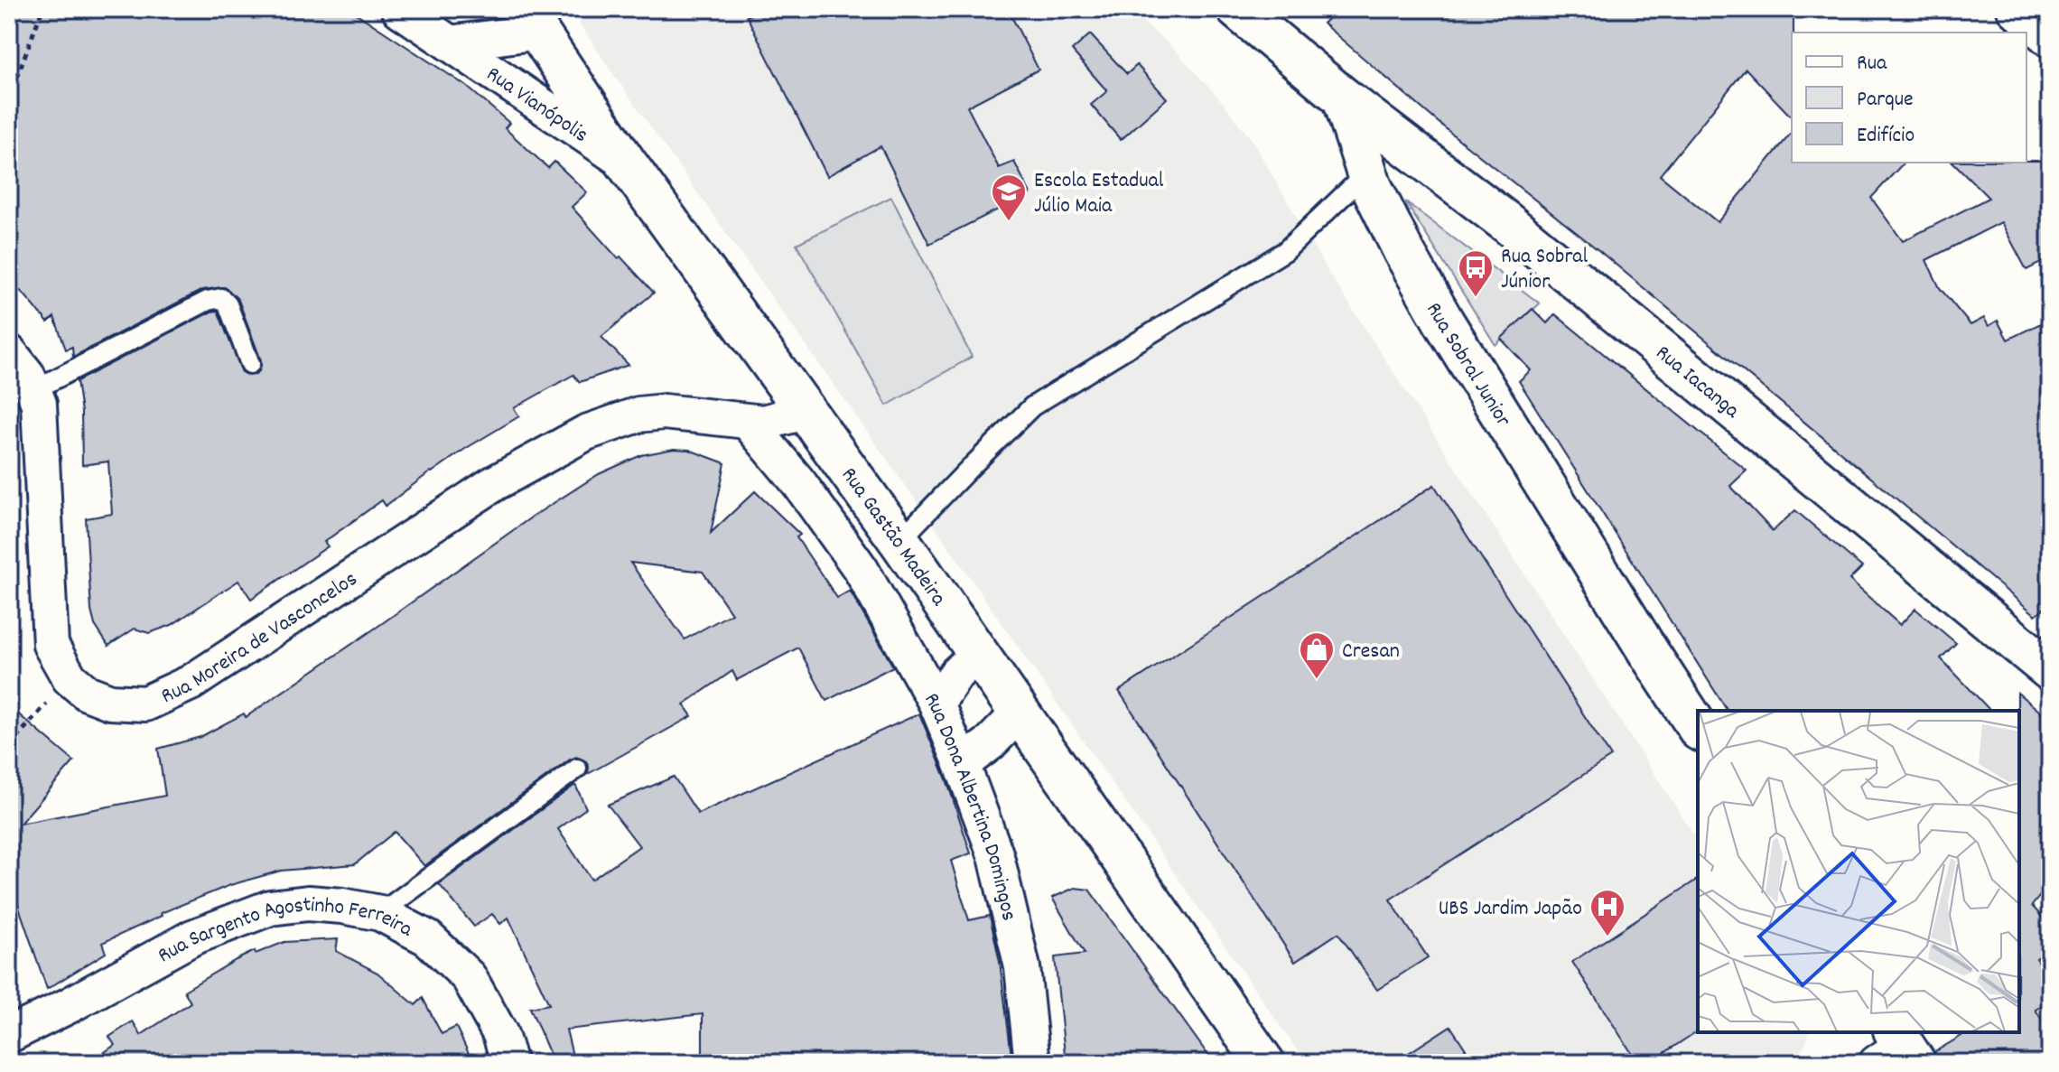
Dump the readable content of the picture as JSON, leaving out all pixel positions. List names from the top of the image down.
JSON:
{
  "streets": {
    "street": [
      "Rua Vianópolis",
      "Rua Sobral Junior",
      "Rua Iacanga",
      "Rua Gastão Madeira",
      "Rua Moreira de Vasconcelos",
      "Rua Dona Albertina Domingos",
      "Rua Sargento Agostinho Ferreira"
    ]
  },
  "crossings": [
    ["Rua Vianópolis", "Rua Gastão Madeira"],
    ["Rua Sobral Junior", "Rua Iacanga"],
    ["Rua Gastão Madeira", "Rua Moreira de Vasconcelos"],
    ["Rua Moreira de Vasconcelos", "Rua Dona Albertina Domingos"]
  ],
  "places": {
    "school or university": ["Escola Estadual Júlio Maia"],
    "bus stop": ["Rua Sobral Júnior"],
    "shop": ["Cresan"],
    "hospital": ["UBS Jardim Japão"]
  },
  "legend": ["Rua", "Parque", "Edifício"]
}
